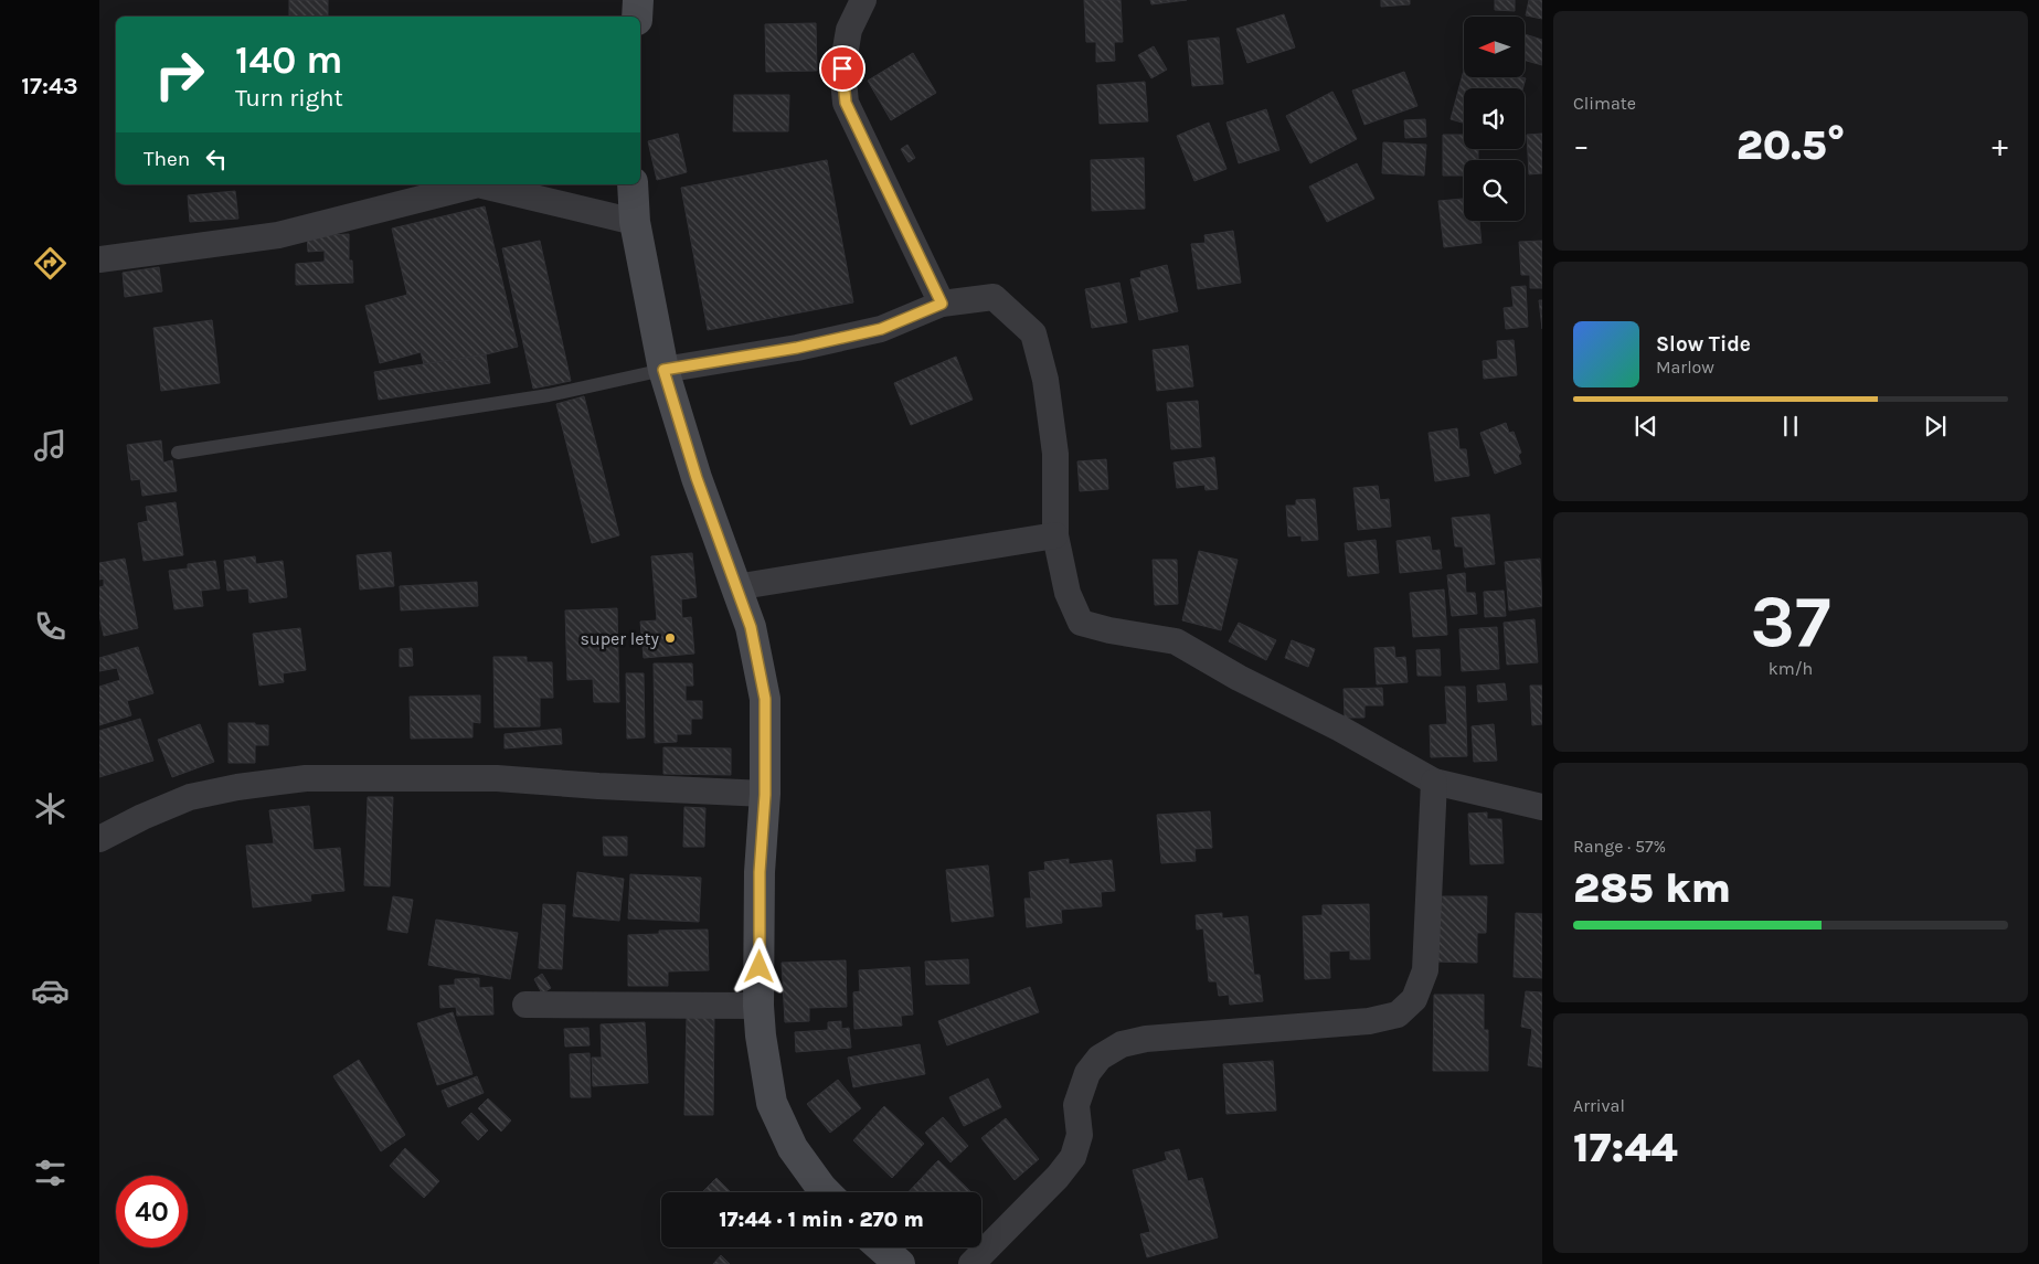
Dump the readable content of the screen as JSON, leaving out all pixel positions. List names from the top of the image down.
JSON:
{
  "places": ["super lety"],
  "north": "left",
  "page": {
    "tabs": "17:43",
    "tile": [
      "Climate",
      ["37", "km/h"],
      ["Range · 57%", "285 km"],
      ["Arrival", "17:44"]
    ],
    "turn": ["140 m", "Turn right"],
    "heat": ["−", "20.5°", "+"],
    "then": "Then",
    "song": ["Slow Tide", "Marlow"],
    "limit": "40",
    "trip": "17:44 · 1 min · 270 m"
  }
}
